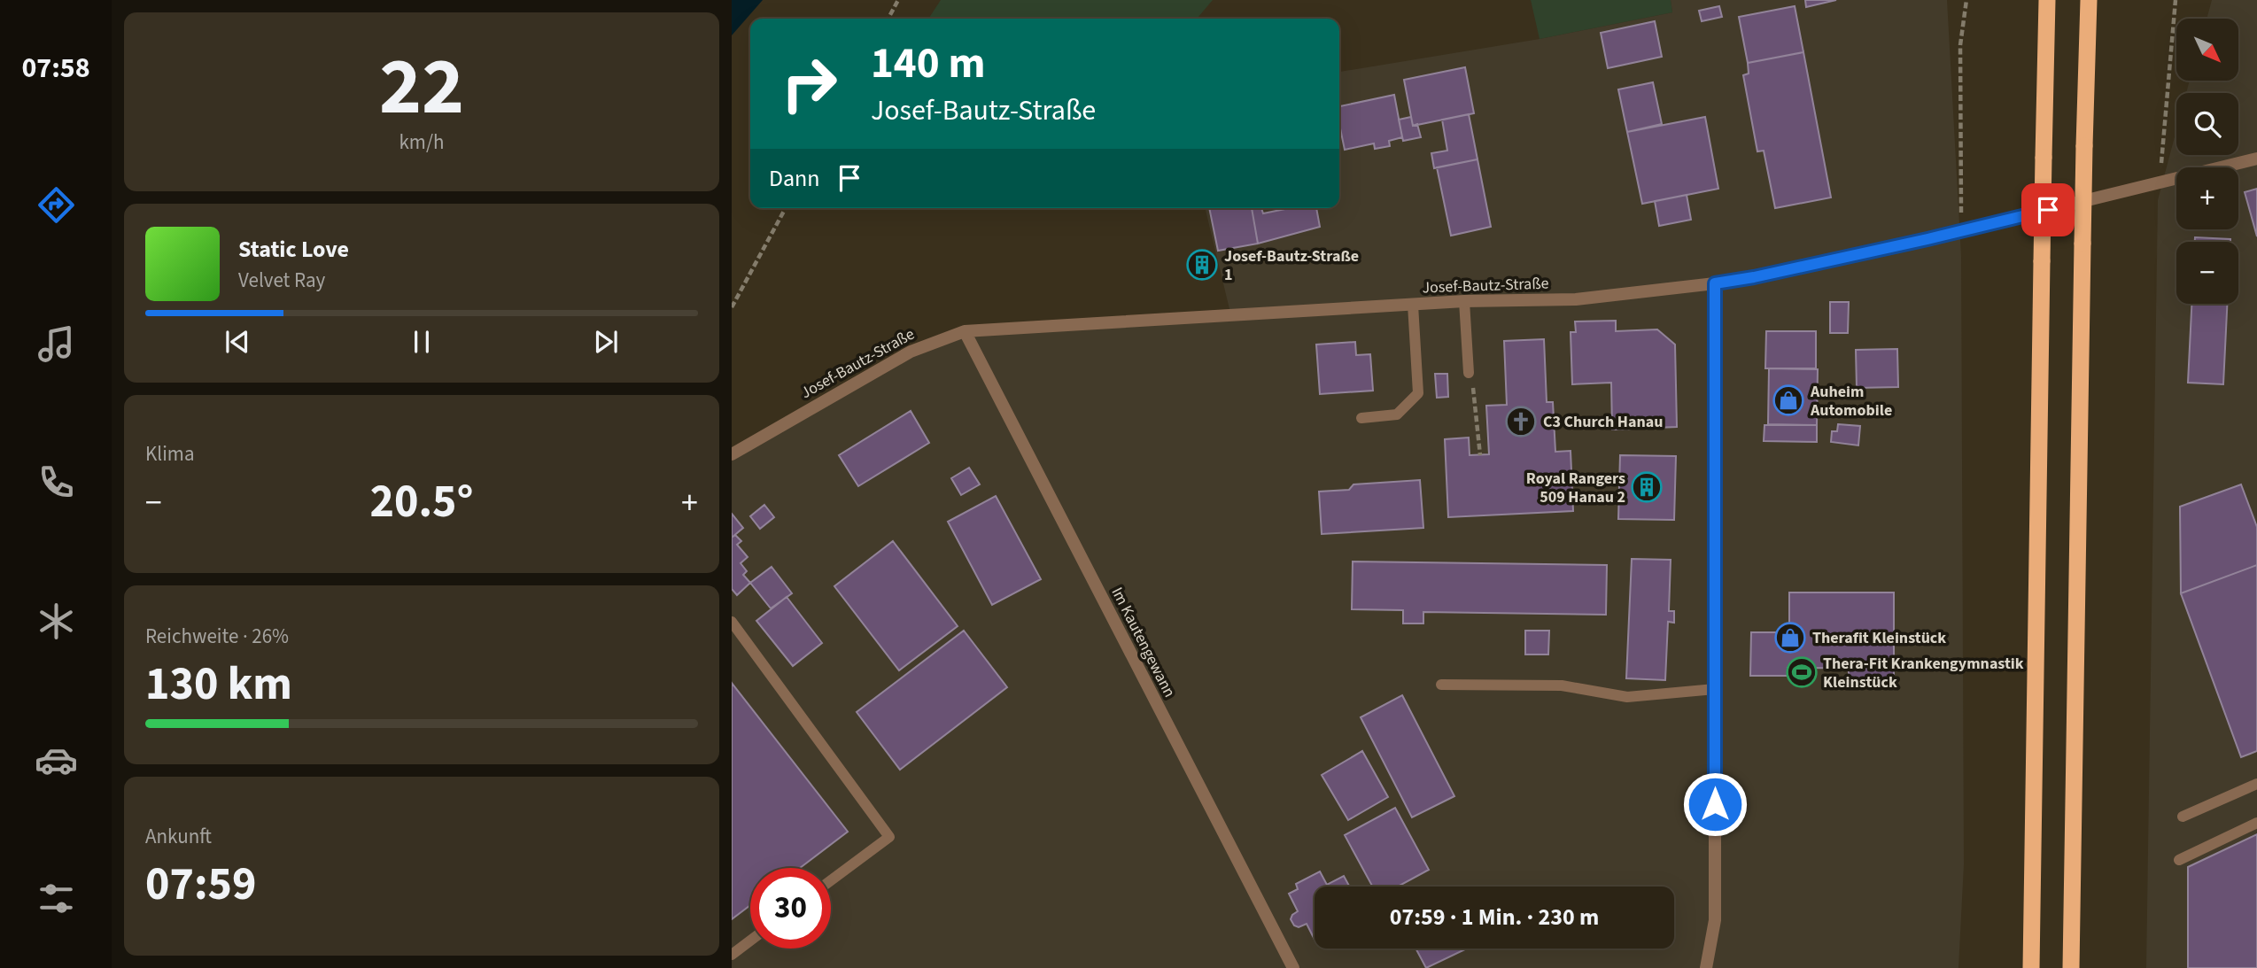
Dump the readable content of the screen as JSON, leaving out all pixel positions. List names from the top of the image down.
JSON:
{
  "streets": {
    "street": ["Josef-Bautz-Straße", "Im Kautengewann"]
  },
  "crossings": [
    ["Josef-Bautz-Straße", "Im Kautengewann"]
  ],
  "places": {
    "building": ["Josef-Bautz-Straße 1", "Royal Rangers 509 Hanau 2"],
    "shop": ["Auheim Automobile", "Therafit Kleinstück"],
    "church": ["C3 Church Hanau"],
    "sports": ["Thera-Fit Krankengymnastik Kleinstück"]
  },
  "north": "bottom right",
  "page": {
    "tabs": "07:58",
    "tile": [
      ["22", "km/h"],
      "Klima",
      ["Reichweite · 26%", "130 km"],
      ["Ankunft", "07:59"]
    ],
    "map_buttons": ["+", "−"],
    "turn": ["140 m", "Josef-Bautz-Straße"],
    "then": "Dann",
    "song": ["Static Love", "Velvet Ray"],
    "heat": ["−", "20.5°", "+"],
    "limit": "30",
    "trip": "07:59 · 1 Min. · 230 m"
  }
}
